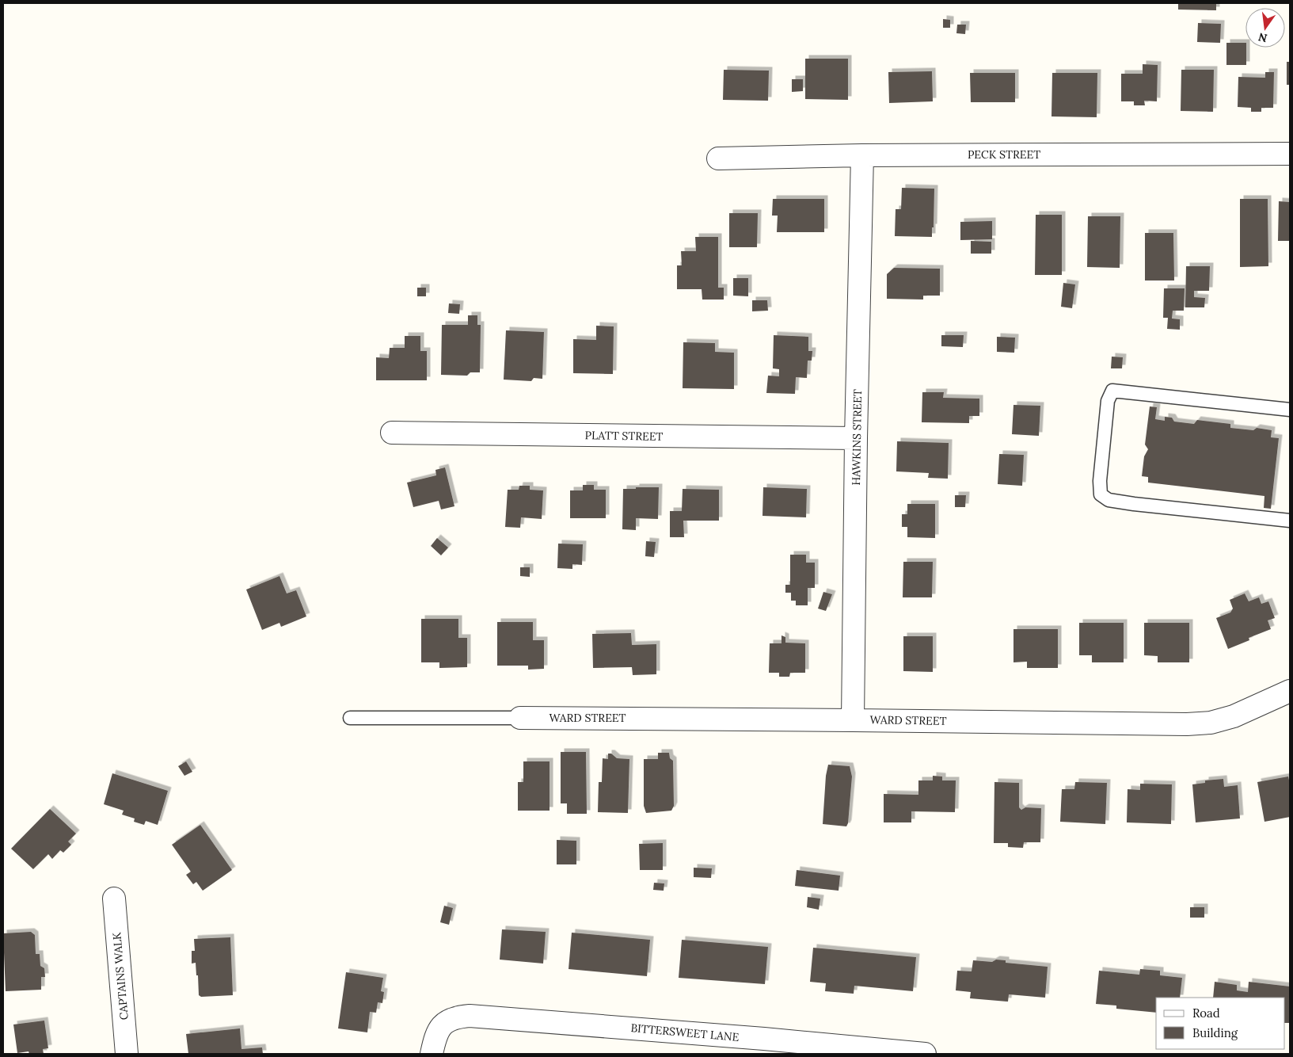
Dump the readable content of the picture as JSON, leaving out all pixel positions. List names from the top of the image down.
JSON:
{
  "streets": {
    "street": [
      "PECK STREET",
      "PLATT STREET",
      "HAWKINS STREET",
      "WARD STREET",
      "CAPTAINS WALK",
      "BITTERSWEET LANE"
    ]
  },
  "crossings": [
    ["PECK STREET", "HAWKINS STREET"],
    ["PLATT STREET", "HAWKINS STREET"],
    ["HAWKINS STREET", "WARD STREET"]
  ],
  "legend": ["Road", "Building"],
  "north": "bottom"
}
